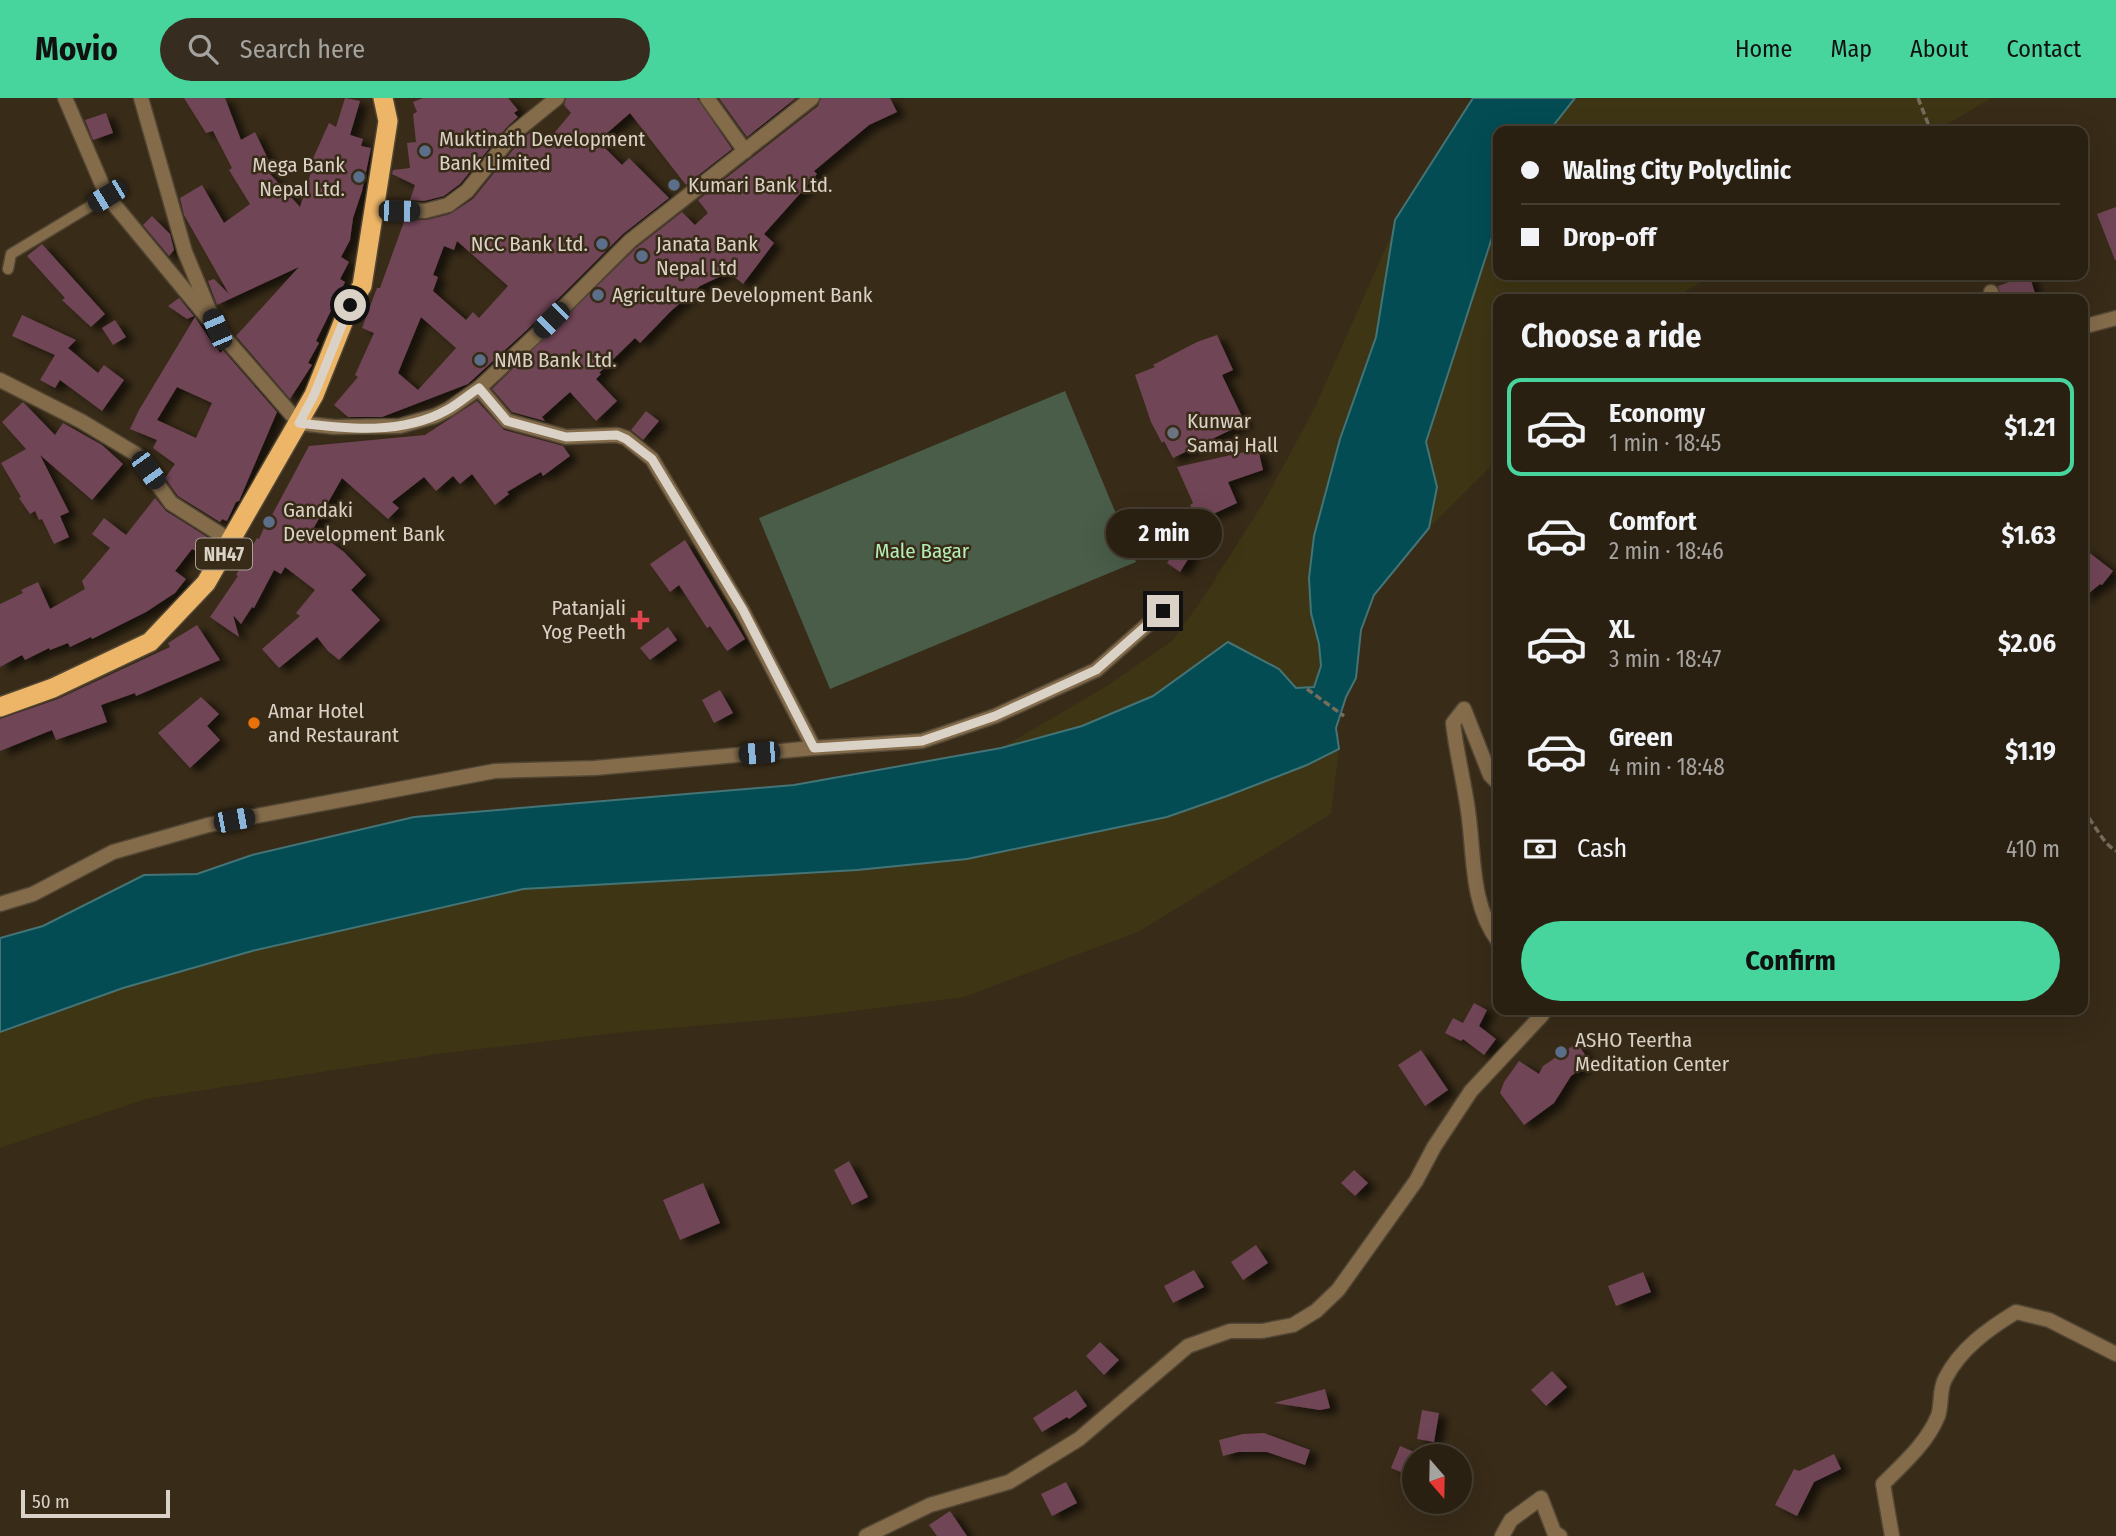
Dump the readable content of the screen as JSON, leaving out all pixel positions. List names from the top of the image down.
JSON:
{
  "streets": {
    "highway": ["NH47"]
  },
  "parks": ["Male Bagar"],
  "places": {
    "other": [
      "Muktinath Development Bank Limited",
      "Mega Bank Nepal Ltd.",
      "Kumari Bank Ltd.",
      "NCC Bank Ltd.",
      "Janata Bank Nepal Ltd",
      "Agriculture Development Bank",
      "NMB Bank Ltd.",
      "Kunwar Samaj Hall",
      "Gandaki Development Bank",
      "Amar Hotel and Restaurant",
      "ASHO Teertha Meditation Center"
    ],
    "health": ["Patanjali Yog Peeth"]
  },
  "scale_bar": "50 m",
  "north": "bottom",
  "page": {
    "header": "Movio",
    "search": "Search here",
    "nav": [
      "Home",
      "Map",
      "About",
      "Contact"
    ],
    "banner": ["Waling City Polyclinic", "Drop-off"],
    "heading": "Choose a ride",
    "list": [
      {
        "name": "Economy",
        "note": "1 min · 18:45",
        "value": "$1.21"
      },
      {
        "name": "Comfort",
        "note": "2 min · 18:46",
        "value": "$1.63"
      },
      {
        "name": "XL",
        "note": "3 min · 18:47",
        "value": "$2.06"
      },
      {
        "name": "Green",
        "note": "4 min · 18:48",
        "value": "$1.19"
      }
    ],
    "bubble": "2 min",
    "pay": ["Cash", "410 m"],
    "buttons": "Confirm",
    "scale": "50 m"
  }
}
